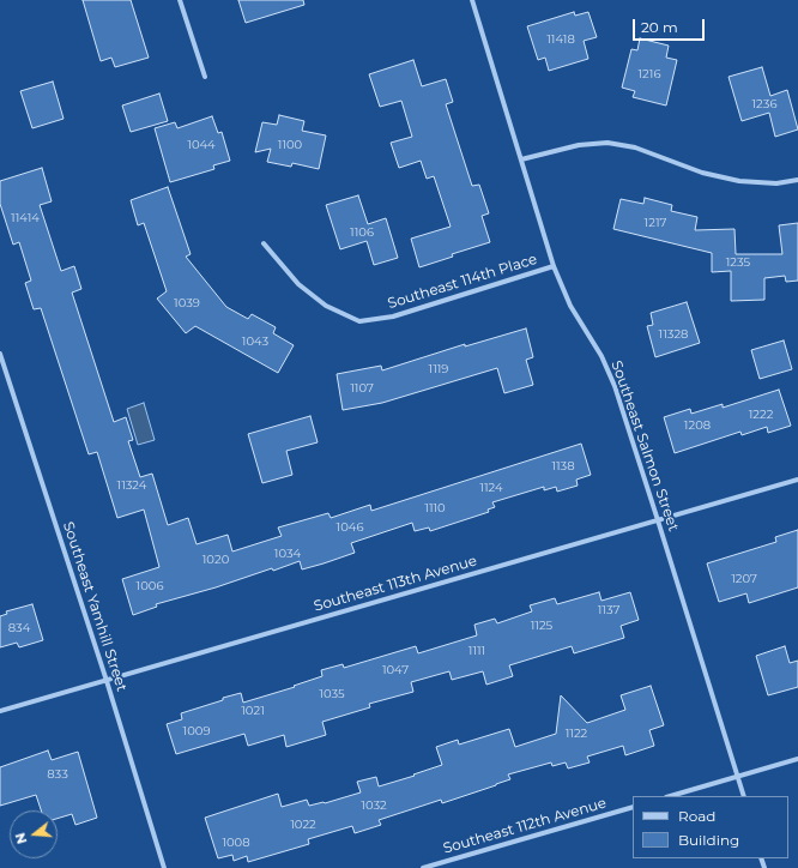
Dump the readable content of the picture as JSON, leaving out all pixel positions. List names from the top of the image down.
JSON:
{
  "streets": {
    "street": [
      "Southeast 114th Place",
      "Southeast Salmon Street",
      "Southeast 113th Avenue",
      "Southeast Yamhill Street",
      "Southeast 112th Avenue"
    ]
  },
  "crossings": [
    ["Southeast 114th Place", "Southeast Salmon Street"],
    ["Southeast Salmon Street", "Southeast 113th Avenue"],
    ["Southeast 113th Avenue", "Southeast Yamhill Street"]
  ],
  "house_numbers": [
    "11418",
    "1216",
    "1236",
    "1044",
    "1100",
    "11414",
    "1217",
    "1106",
    "1235",
    "1039",
    "11328",
    "1043",
    "1119",
    "1107",
    "1222",
    "1208",
    "1138",
    "11324",
    "1124",
    "1110",
    "1046",
    "1034",
    "1020",
    "1207",
    "1006",
    "1137",
    "1125",
    "834",
    "1111",
    "1047",
    "1035",
    "1021",
    "1009",
    "1122",
    "833",
    "1032",
    "1022",
    "1008"
  ],
  "legend": ["Road", "Building"],
  "scale_bar": "20 m",
  "north": "left"
}
